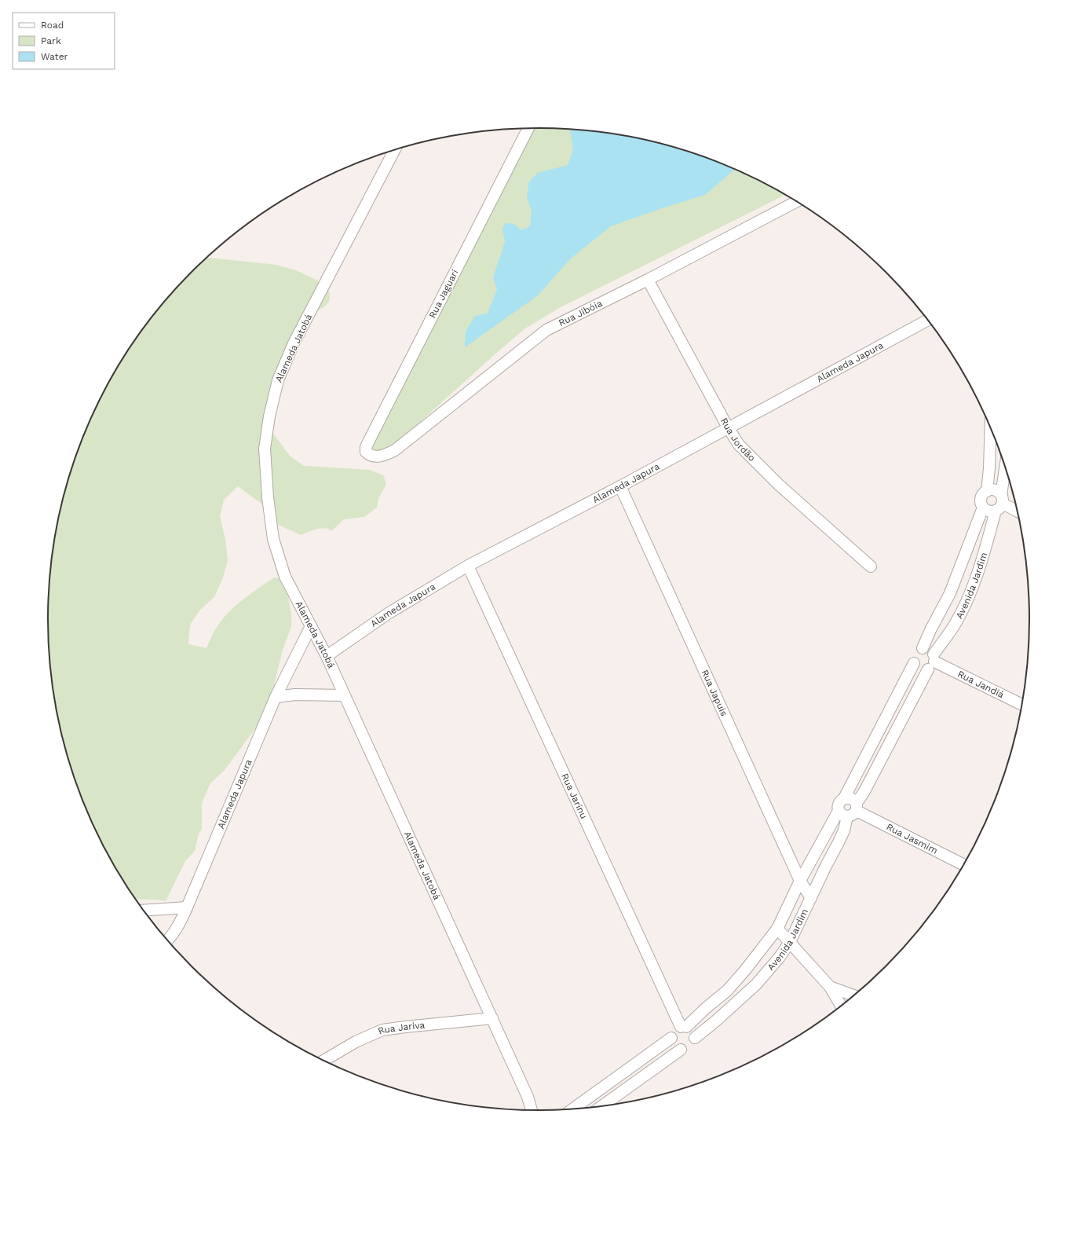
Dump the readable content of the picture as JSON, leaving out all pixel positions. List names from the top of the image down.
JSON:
{
  "streets": {
    "street": [
      "Rua Jaguari",
      "Rua Jibóia",
      "Alameda Jatobá",
      "Alameda Japura",
      "Rua Jordão",
      "Avenida Jardim",
      "Rua Jandiá",
      "Rua Japuis",
      "Rua Jarinu",
      "Rua Jasmim",
      "Rua Jariva"
    ]
  },
  "crossings": [
    ["Rua Jaguari", "Rua Jibóia"],
    ["Rua Jibóia", "Rua Jordão"],
    ["Alameda Jatobá", "Alameda Japura"],
    ["Alameda Jatobá", "Rua Jariva"],
    ["Alameda Japura", "Rua Jordão"],
    ["Alameda Japura", "Rua Japuis"],
    ["Alameda Japura", "Rua Jarinu"],
    ["Avenida Jardim", "Rua Jandiá"],
    ["Avenida Jardim", "Rua Japuis"],
    ["Avenida Jardim", "Rua Jarinu"],
    ["Avenida Jardim", "Rua Jasmim"]
  ],
  "legend": ["Road", "Park", "Water"]
}
